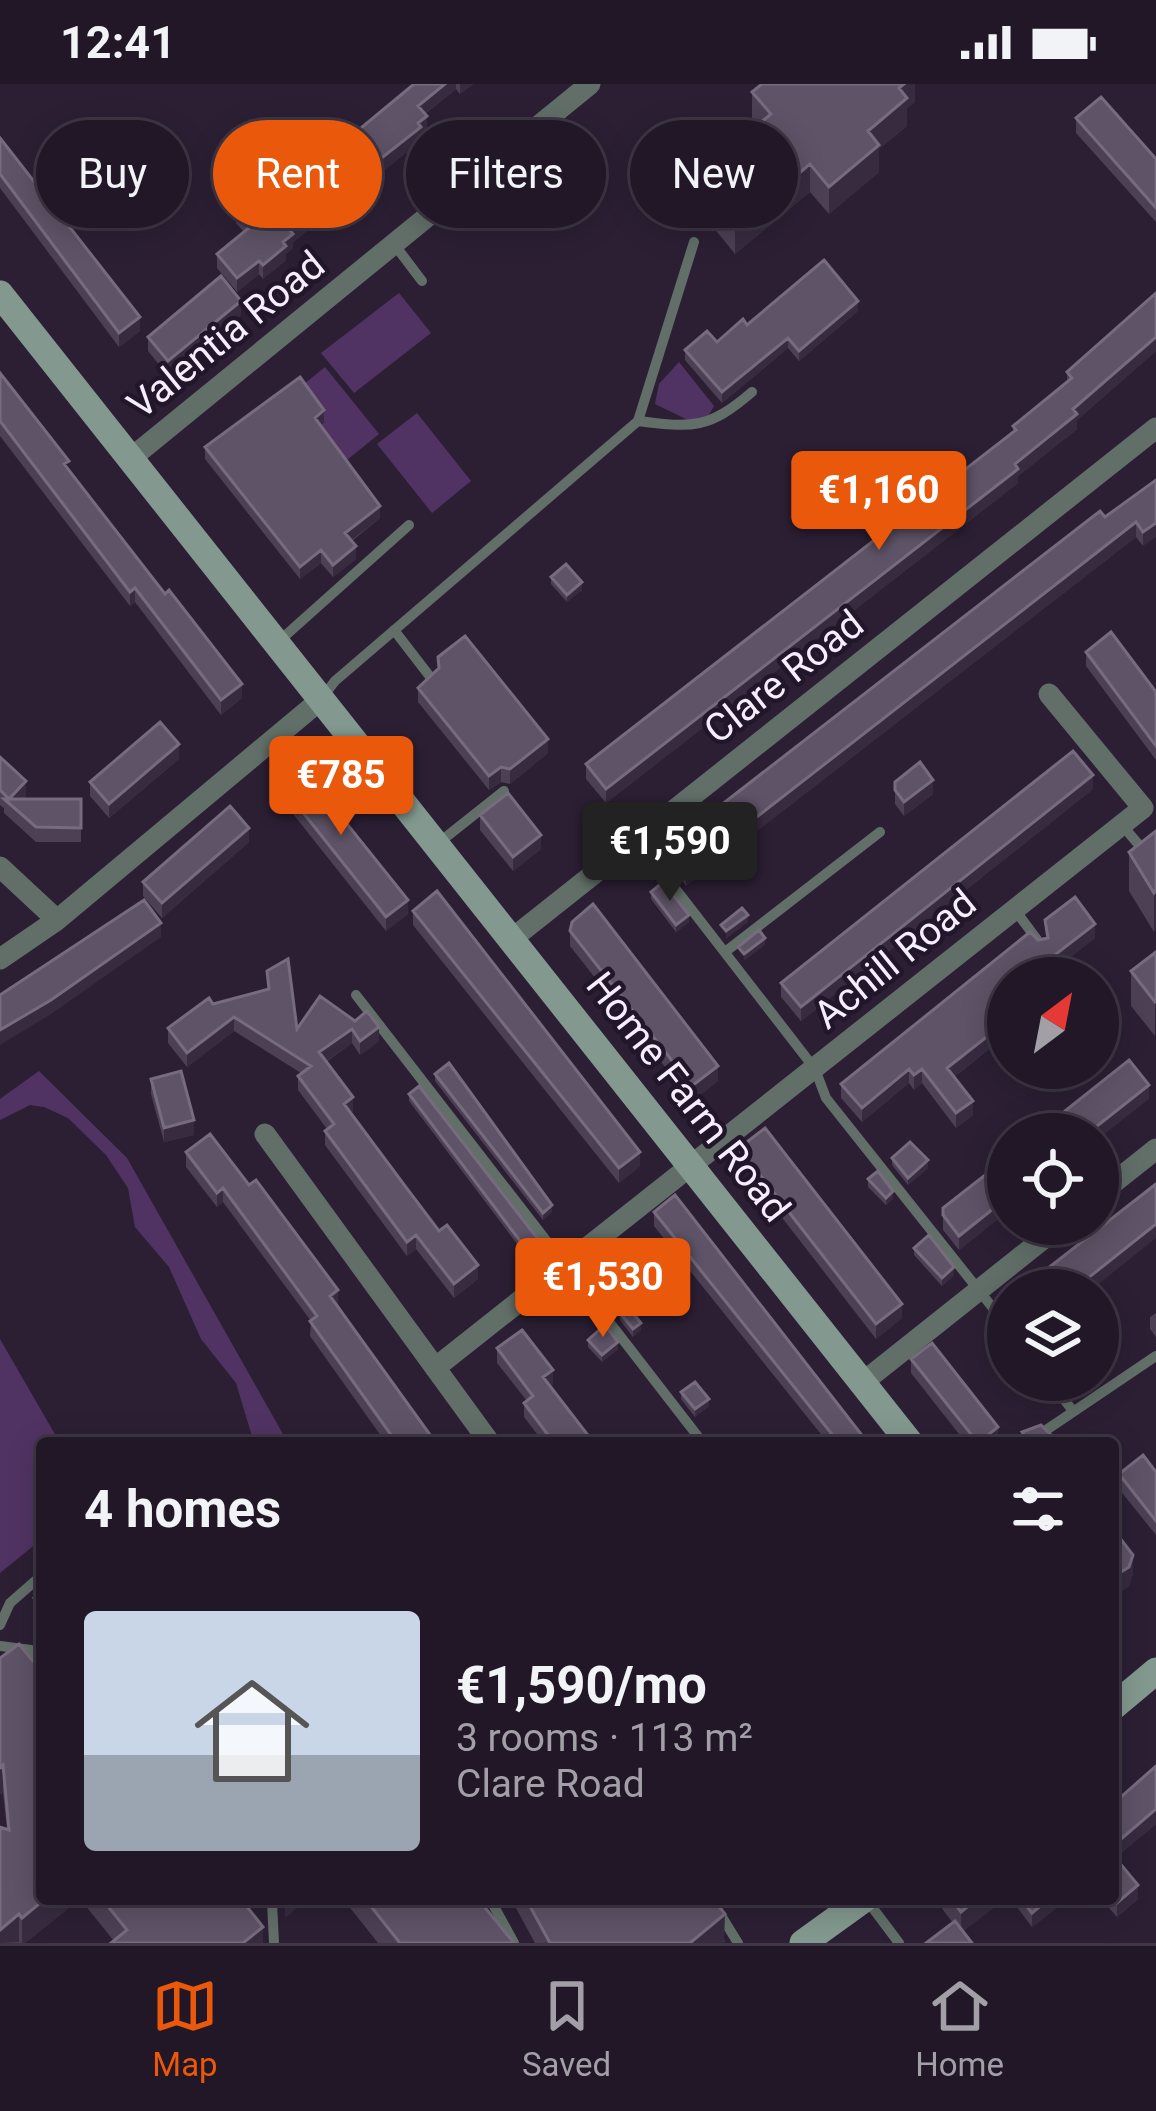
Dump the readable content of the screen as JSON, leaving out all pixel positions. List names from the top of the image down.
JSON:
{
  "streets": {
    "street": [
      "Valentia Road",
      "Clare Road",
      "Achill Road",
      "Home Farm Road"
    ]
  },
  "crossings": [
    ["Valentia Road", "Home Farm Road"],
    ["Clare Road", "Home Farm Road"],
    ["Achill Road", "Home Farm Road"]
  ],
  "north": "top right",
  "page": {
    "status": "12:41",
    "chip": [
      "Buy",
      "Rent",
      "Filters",
      "New"
    ],
    "price": [
      "€1,160",
      "€785",
      "€1,590",
      "€1,530"
    ],
    "heading": "4 homes",
    "list": [
      {
        "name": "€1,590/mo",
        "note": "3 rooms · 113 m² · Clare Road"
      }
    ],
    "tabs": ["Map", "Saved", "Home"]
  }
}
